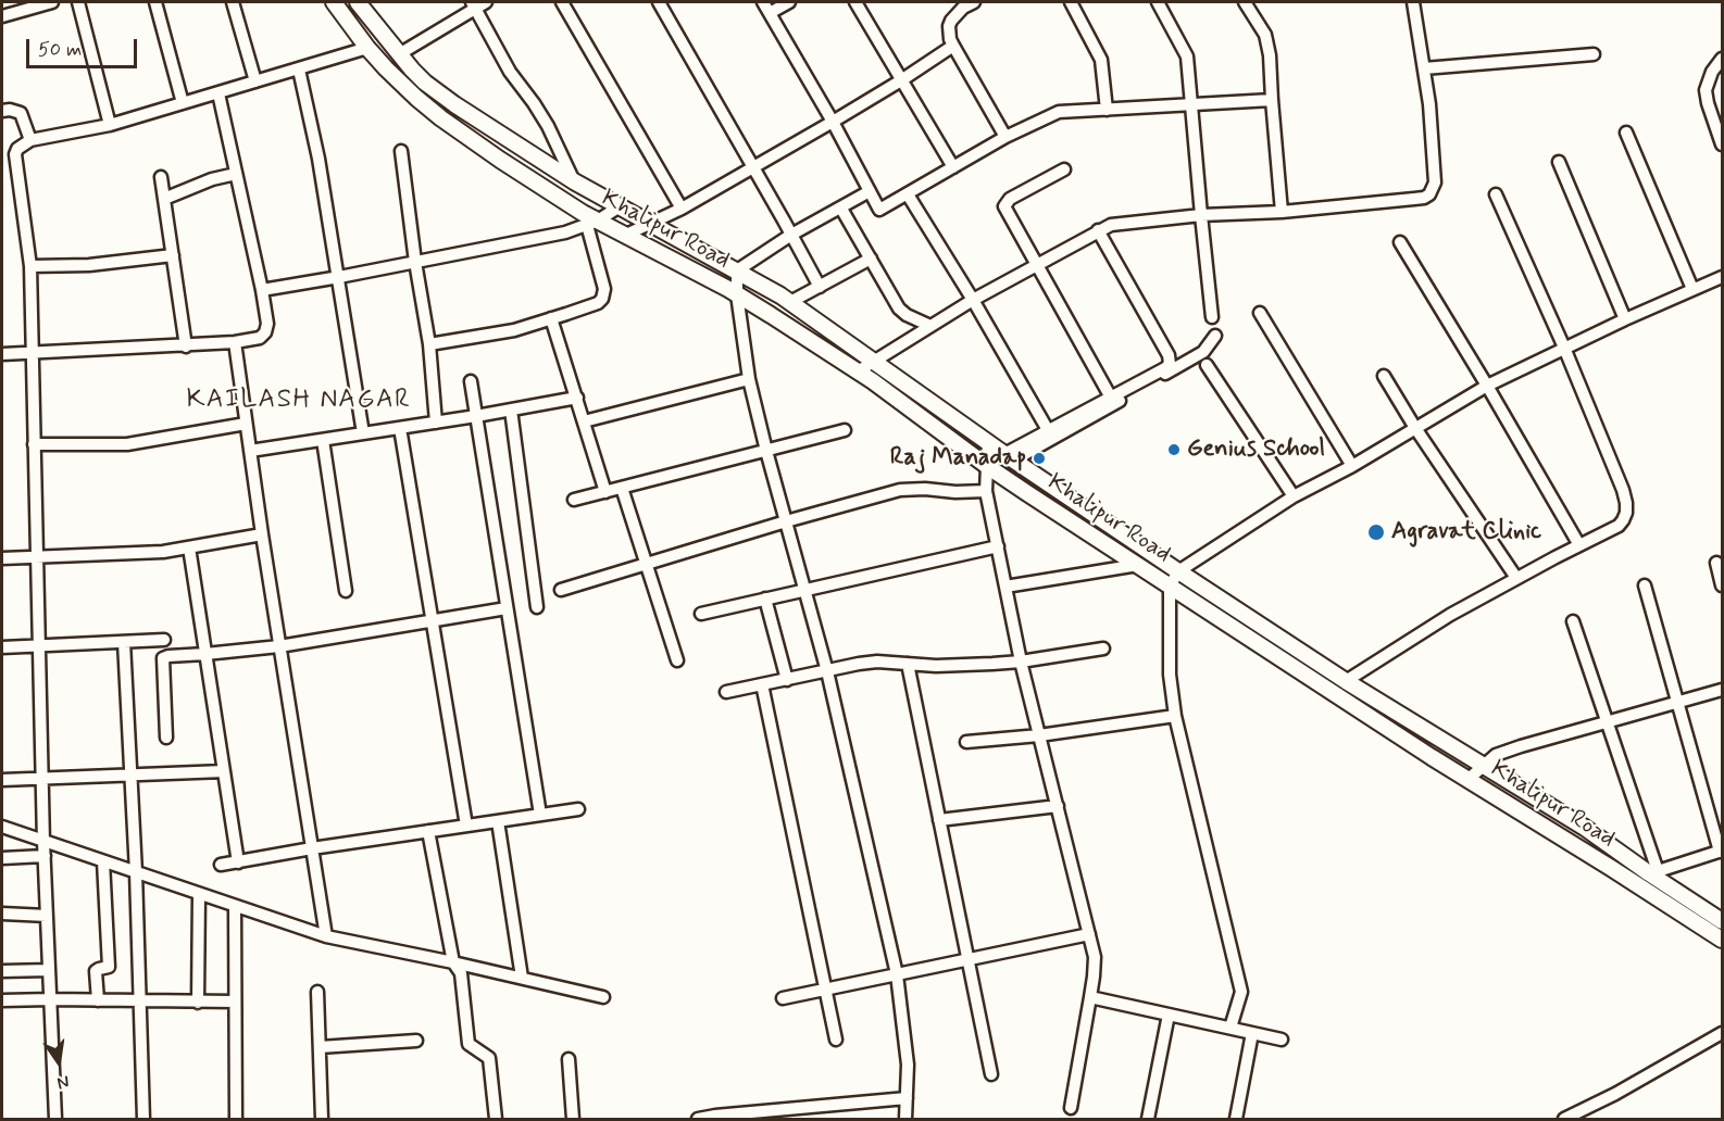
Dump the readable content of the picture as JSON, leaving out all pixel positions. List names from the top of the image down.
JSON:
{
  "streets": {
    "street": ["Khalipur Road"]
  },
  "districts": ["KAILASH NAGAR"],
  "places": ["Genius School", "Raj Manadap", "Agravat Clinic"],
  "scale_bar": "50 m",
  "north": "bottom"
}
